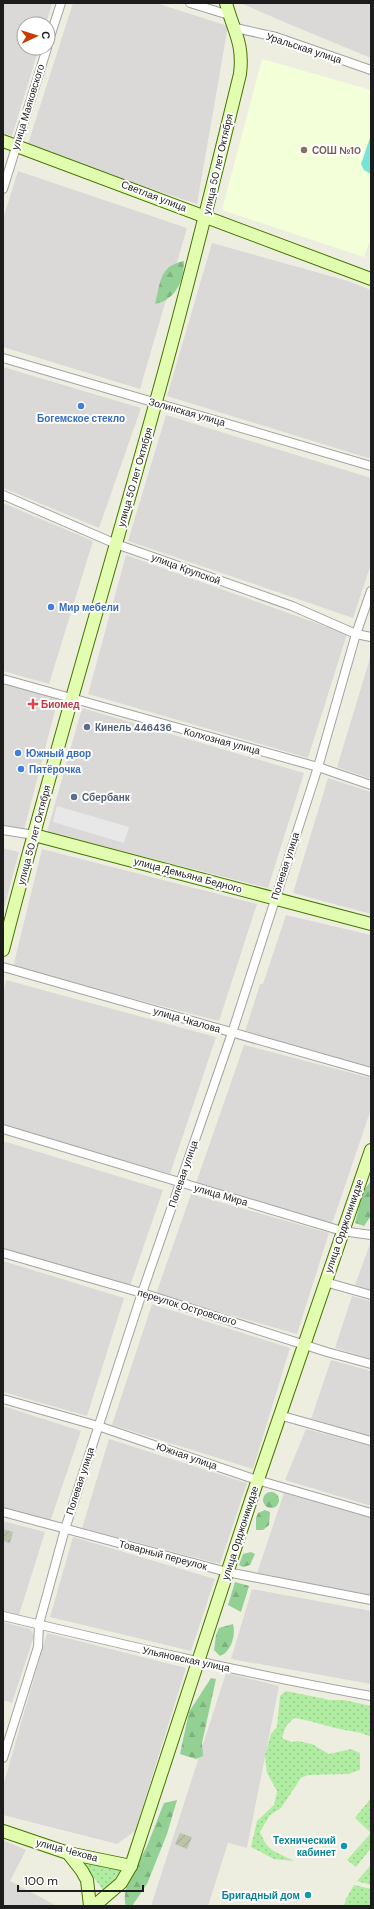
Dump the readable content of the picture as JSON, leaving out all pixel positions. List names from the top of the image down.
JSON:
{
  "streets": {
    "main road": [
      "улица 50 лет Октября",
      "Светлая улица",
      "улица Демьяна Бедного",
      "улица Орджоникидзе",
      "улица Чехова"
    ],
    "street": [
      "Уральская улица",
      "улица Маяковского",
      "Золинская улица",
      "улица Крупской",
      "Колхозная улица",
      "Полевая улица",
      "улица Чкалова",
      "улица Мира",
      "переулок Островского",
      "Южная улица",
      "Товарный переулок",
      "Ульяновская улица"
    ]
  },
  "crossings": [
    ["Уральская улица", "улица 50 лет Октября"],
    ["улица Маяковского", "Светлая улица"],
    ["улица 50 лет Октября", "Светлая улица"],
    ["улица 50 лет Октября", "Золинская улица"],
    ["улица 50 лет Октября", "улица Крупской"],
    ["улица 50 лет Октября", "Колхозная улица"],
    ["улица 50 лет Октября", "улица Демьяна Бедного"],
    ["улица Крупской", "Полевая улица"],
    ["Колхозная улица", "Полевая улица"],
    ["Полевая улица", "улица Демьяна Бедного"],
    ["Полевая улица", "улица Чкалова"],
    ["Полевая улица", "улица Мира"],
    ["Полевая улица", "переулок Островского"],
    ["Полевая улица", "Южная улица"],
    ["Полевая улица", "Товарный переулок"],
    ["Полевая улица", "Ульяновская улица"],
    ["улица Мира", "улица Орджоникидзе"],
    ["улица Орджоникидзе", "переулок Островского"],
    ["улица Орджоникидзе", "Южная улица"],
    ["улица Орджоникидзе", "Товарный переулок"],
    ["улица Орджоникидзе", "Ульяновская улица"],
    ["улица Орджоникидзе", "улица Чехова"]
  ],
  "places": {
    "other": [
      "СОШ №10",
      "Богемское стекло",
      "Мир мебели",
      "Кинель 446436",
      "Южный двор",
      "Пятёрочка",
      "Сбербанк",
      "Технический кабинет",
      "Бригадный дом"
    ],
    "health": ["Биомед"]
  },
  "scale_bar": "100 m",
  "north": "right"
}
